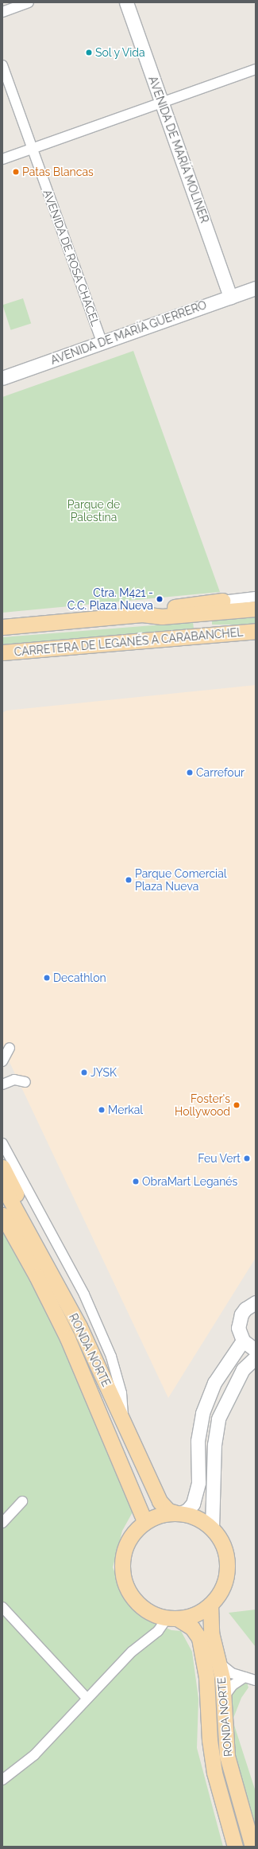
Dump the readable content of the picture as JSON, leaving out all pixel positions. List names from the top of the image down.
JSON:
{
  "streets": {
    "main road": ["CARRETERA DE LEGANÉS A CARABANCHEL", "RONDA NORTE"],
    "street": ["AVENIDA DE MARÍA MOLINER", "AVENIDA DE ROSA CHACEL", "AVENIDA DE MARÍA GUERRERO"]
  },
  "crossings": [
    ["AVENIDA DE MARÍA MOLINER", "AVENIDA DE MARÍA GUERRERO"],
    ["AVENIDA DE ROSA CHACEL", "AVENIDA DE MARÍA GUERRERO"]
  ],
  "parks": ["Parque de Palestina"],
  "places": [
    "Sol y Vida",
    "Patas Blancas",
    "Ctra. M421 - C.C. Plaza Nueva",
    "Carrefour",
    "Parque Comercial Plaza Nueva",
    "Decathlon",
    "JYSK",
    "Foster's Hollywood",
    "Merkal",
    "Feu Vert",
    "ObraMart Leganés"
  ]
}
